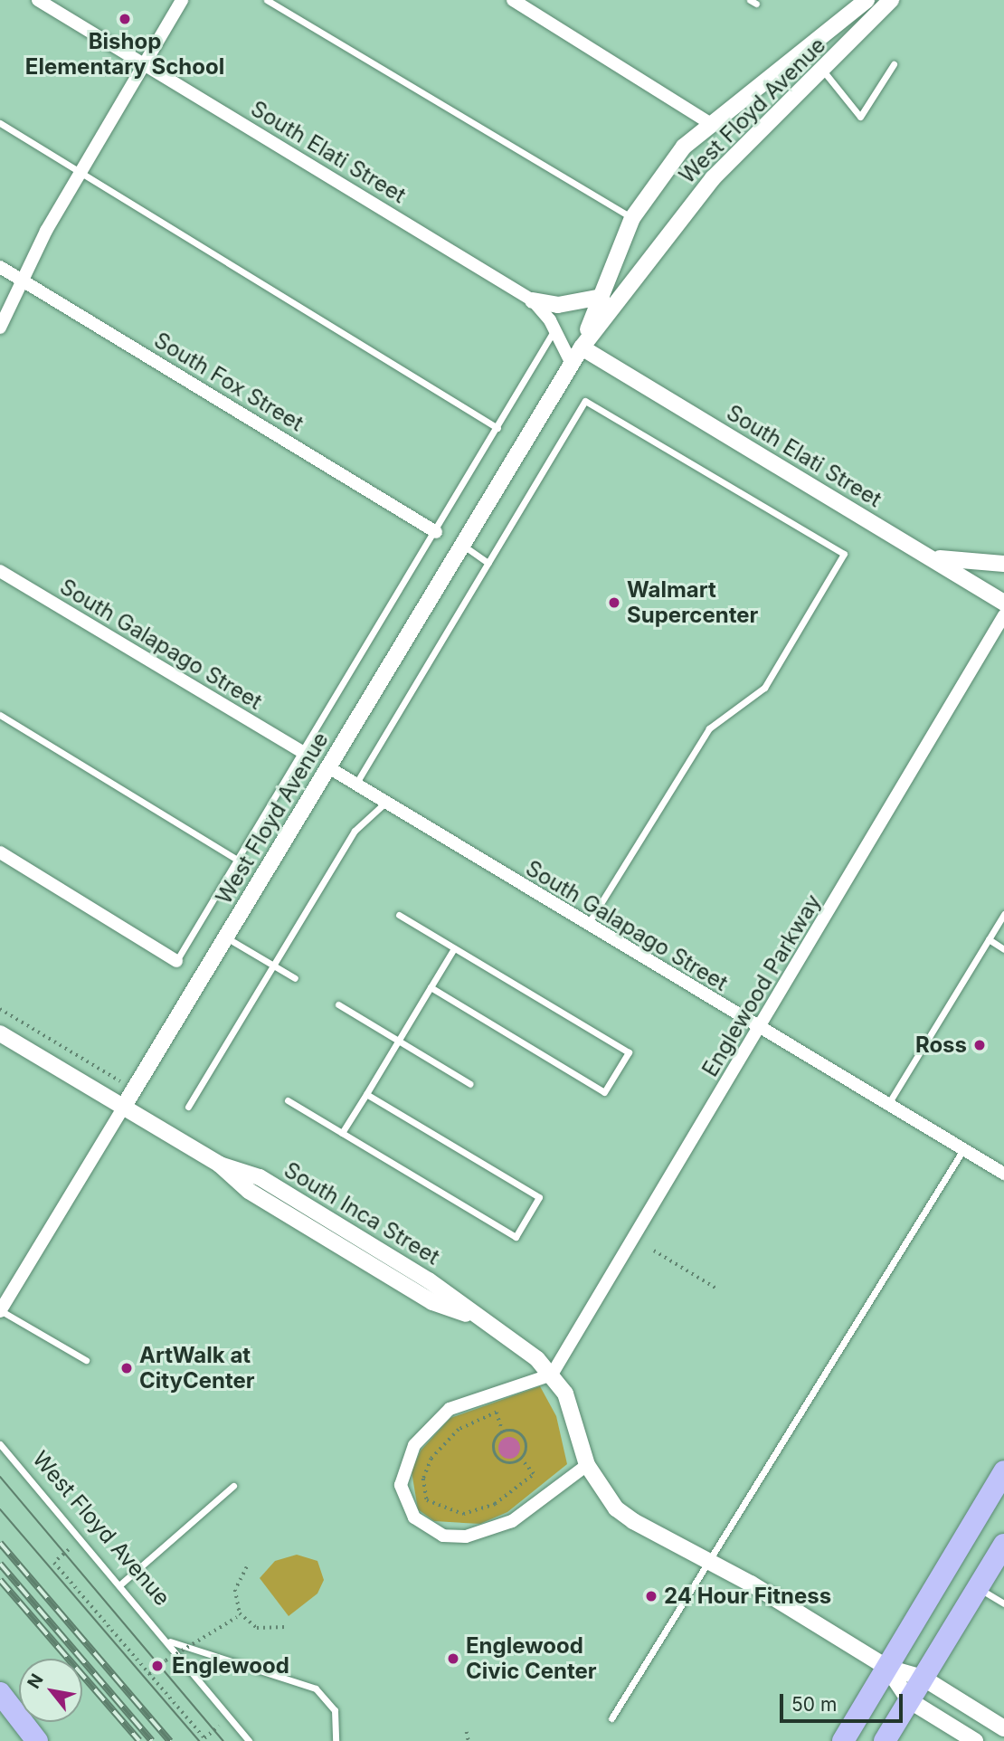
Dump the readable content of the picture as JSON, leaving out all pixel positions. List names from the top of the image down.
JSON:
{
  "streets": {
    "street": [
      "West Floyd Avenue",
      "South Elati Street",
      "South Fox Street",
      "South Galapago Street",
      "Englewood Parkway",
      "South Inca Street"
    ]
  },
  "crossings": [
    ["West Floyd Avenue", "South Elati Street"],
    ["West Floyd Avenue", "South Fox Street"],
    ["West Floyd Avenue", "South Galapago Street"],
    ["West Floyd Avenue", "South Inca Street"],
    ["South Galapago Street", "Englewood Parkway"],
    ["Englewood Parkway", "South Inca Street"]
  ],
  "places": [
    "Bishop Elementary School",
    "Walmart Supercenter",
    "Ross",
    "ArtWalk at CityCenter",
    "24 Hour Fitness",
    "Englewood Civic Center",
    "Englewood"
  ],
  "scale_bar": "50 m",
  "north": "top left"
}
